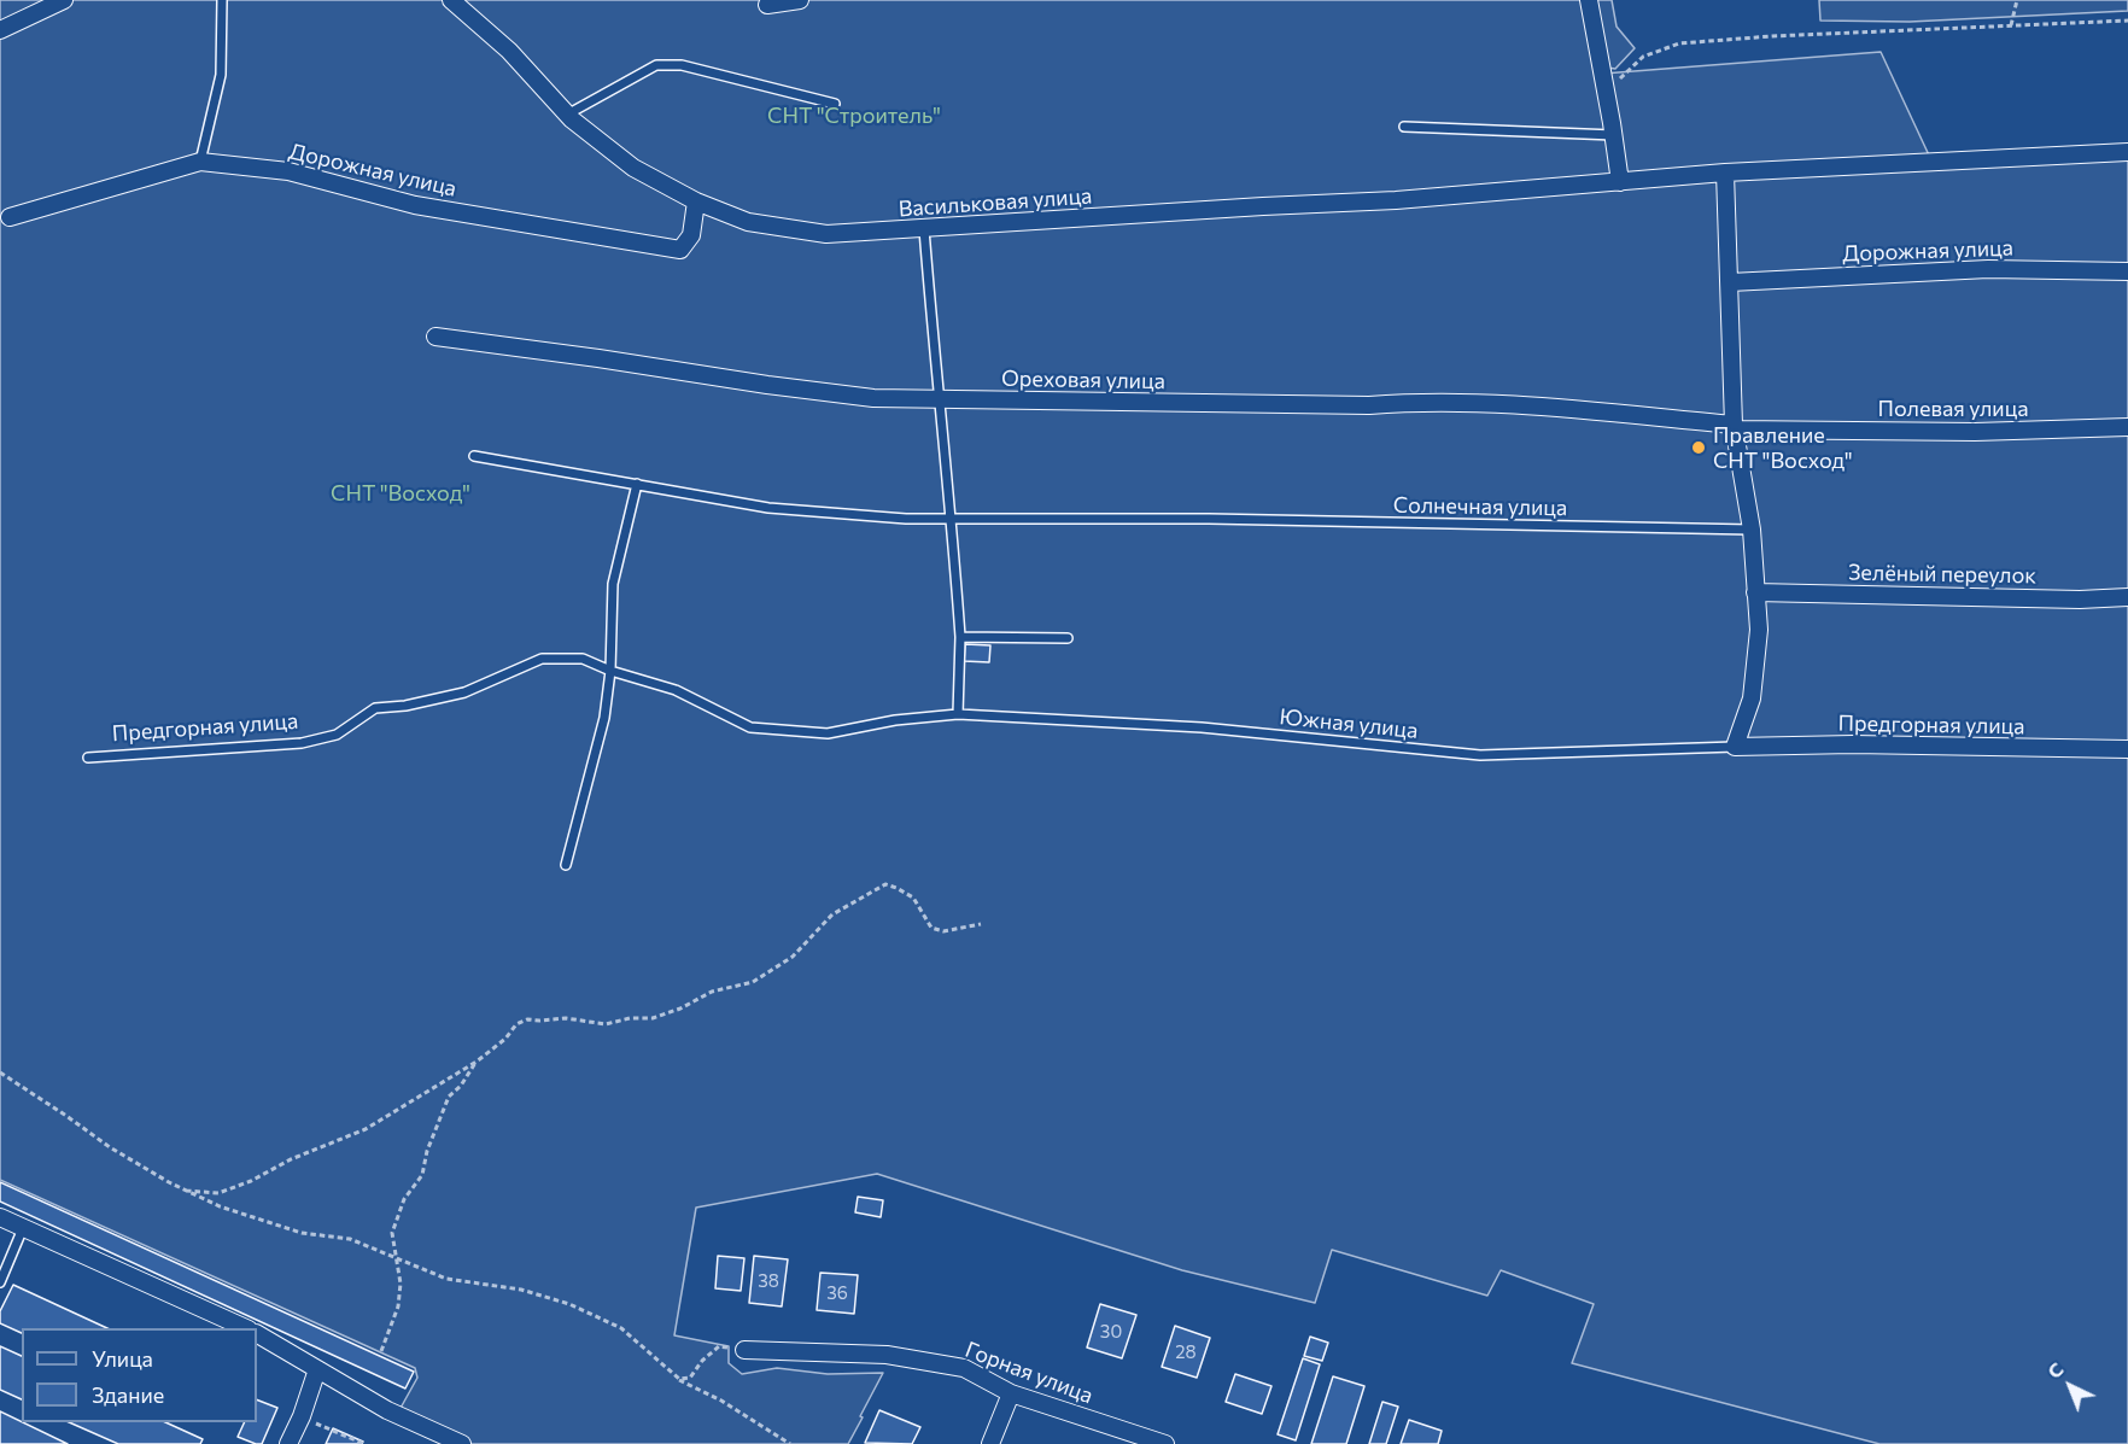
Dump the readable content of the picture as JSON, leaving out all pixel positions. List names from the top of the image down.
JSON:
{
  "streets": {
    "street": [
      "Дорожная улица",
      "Васильковая улица",
      "Ореховая улица",
      "Полевая улица",
      "Зелёный переулок",
      "Предгорная улица",
      "Горная улица"
    ],
    "lane": ["Солнечная улица", "Южная улица"]
  },
  "crossings": [
    ["Дорожная улица", "Васильковая улица"],
    ["Ореховая улица", "Полевая улица"],
    ["Южная улица", "Предгорная улица"]
  ],
  "parks": ["СНТ \"Строитель\"", "СНТ \"Восход\""],
  "places": ["Правление СНТ \"Восход\""],
  "house_numbers": [
    "38",
    "36",
    "30",
    "28"
  ],
  "legend": ["Улица", "Здание"],
  "north": "top left"
}
